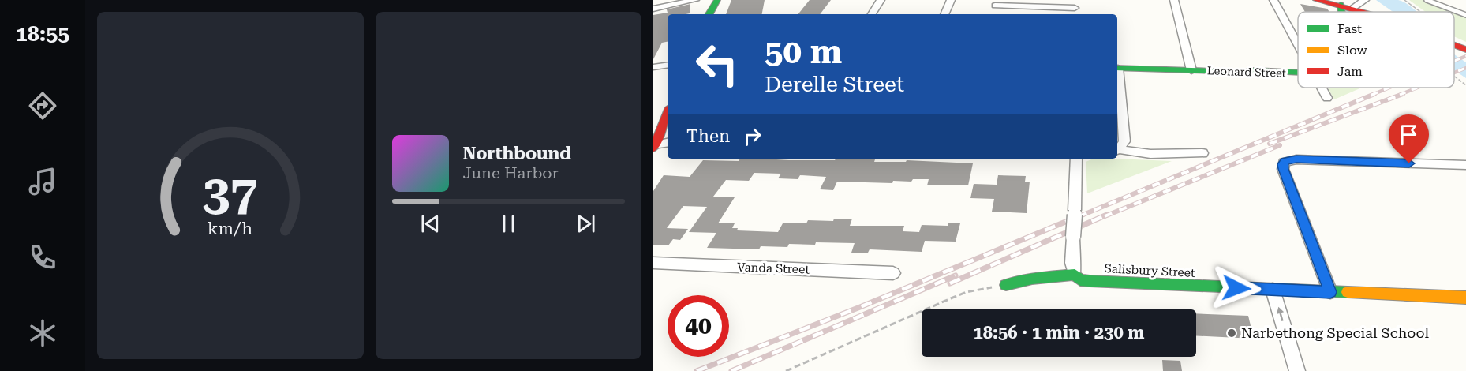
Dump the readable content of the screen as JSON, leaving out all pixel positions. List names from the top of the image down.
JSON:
{
  "streets": {
    "street": ["Leonard Street", "Vanda Street", "Salisbury Street"]
  },
  "places": ["Narbethong Special School"],
  "legend": ["Fast", "Slow", "Jam"],
  "page": {
    "tabs": "18:55",
    "turn": ["50 m", "Derelle Street"],
    "then": "Then",
    "song": ["Northbound", "June Harbor"],
    "limit": "40",
    "trip": "18:56 · 1 min · 230 m",
    "gauge": ["37", "km/h"]
  }
}
